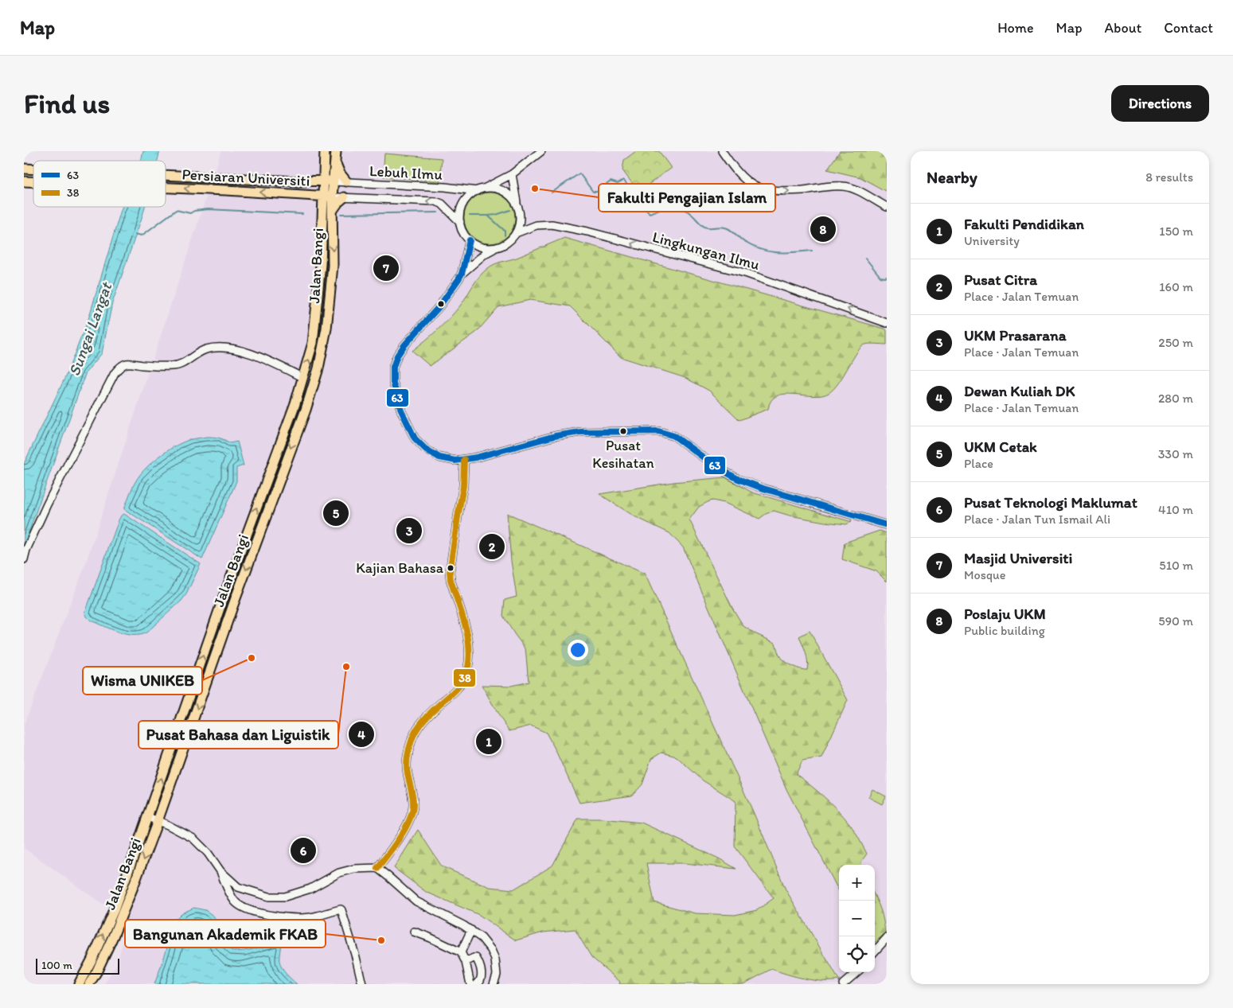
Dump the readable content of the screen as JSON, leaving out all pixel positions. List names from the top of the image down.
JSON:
{
  "streets": {
    "main road": ["Persiaran Universiti", "Jalan Bangi"],
    "street": ["Lebuh Ilmu", "Lingkungan Ilmu"]
  },
  "crossings": [
    ["Lebuh Ilmu", "Persiaran Universiti"],
    ["Lebuh Ilmu", "Lingkungan Ilmu"],
    ["Lebuh Ilmu", "Jalan Bangi"],
    ["Persiaran Universiti", "Jalan Bangi"]
  ],
  "one_way": ["Lingkungan Ilmu"],
  "water": ["Sungai Langat"],
  "places": [
    "Fakulti Pengajian Islam",
    "Pusat Kesihatan",
    "Kajian Bahasa",
    "Wisma UNIKEB",
    "Pusat Bahasa dan Liguistik",
    "Bangunan Akademik FKAB"
  ],
  "lines": ["transit line 63", "transit line 38"],
  "legend": ["63", "38"],
  "scale_bar": "100 m",
  "page": {
    "header": "Map",
    "nav": [
      "Home",
      "Map",
      "About",
      "Contact"
    ],
    "buttons": "Directions",
    "title": "Find us",
    "heading": ["Nearby", "8 results"],
    "list": [
      {
        "mark": "1",
        "name": "Fakulti Pendidikan",
        "note": "University",
        "value": "150 m"
      },
      {
        "mark": "2",
        "name": "Pusat Citra",
        "note": "Place · Jalan Temuan",
        "value": "160 m"
      },
      {
        "mark": "3",
        "name": "UKM Prasarana",
        "note": "Place · Jalan Temuan",
        "value": "250 m"
      },
      {
        "mark": "4",
        "name": "Dewan Kuliah DK",
        "note": "Place · Jalan Temuan",
        "value": "280 m"
      },
      {
        "mark": "5",
        "name": "UKM Cetak",
        "note": "Place",
        "value": "330 m"
      },
      {
        "mark": "6",
        "name": "Pusat Teknologi Maklumat",
        "note": "Place · Jalan Tun Ismail Ali",
        "value": "410 m"
      },
      {
        "mark": "7",
        "name": "Masjid Universiti",
        "note": "Mosque",
        "value": "510 m"
      },
      {
        "mark": "8",
        "name": "Poslaju UKM",
        "note": "Public building",
        "value": "590 m"
      }
    ],
    "pins": [
      "8",
      "7",
      "5",
      "3",
      "2",
      "4",
      "1",
      "6"
    ],
    "map_buttons": ["+", "−"],
    "scale": "100 m"
  }
}
